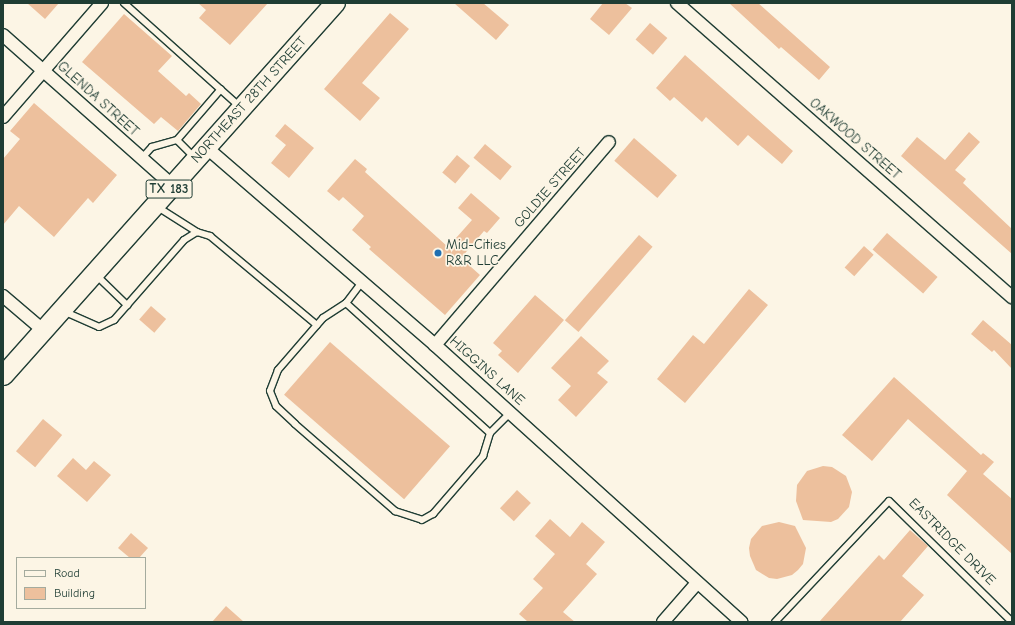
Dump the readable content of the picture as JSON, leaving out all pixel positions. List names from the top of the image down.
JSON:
{
  "streets": {
    "main road": ["NORTHEAST 28TH STREET", "TX 183"],
    "street": [
      "GLENDA STREET",
      "OAKWOOD STREET",
      "GOLDIE STREET",
      "HIGGINS LANE"
    ],
    "lane": ["EASTRIDGE DRIVE"]
  },
  "crossings": [
    ["GLENDA STREET", "NORTHEAST 28TH STREET"],
    ["NORTHEAST 28TH STREET", "HIGGINS LANE"],
    ["GOLDIE STREET", "HIGGINS LANE"]
  ],
  "places": ["Mid-Cities R&R LLC"],
  "legend": ["Road", "Building"]
}
